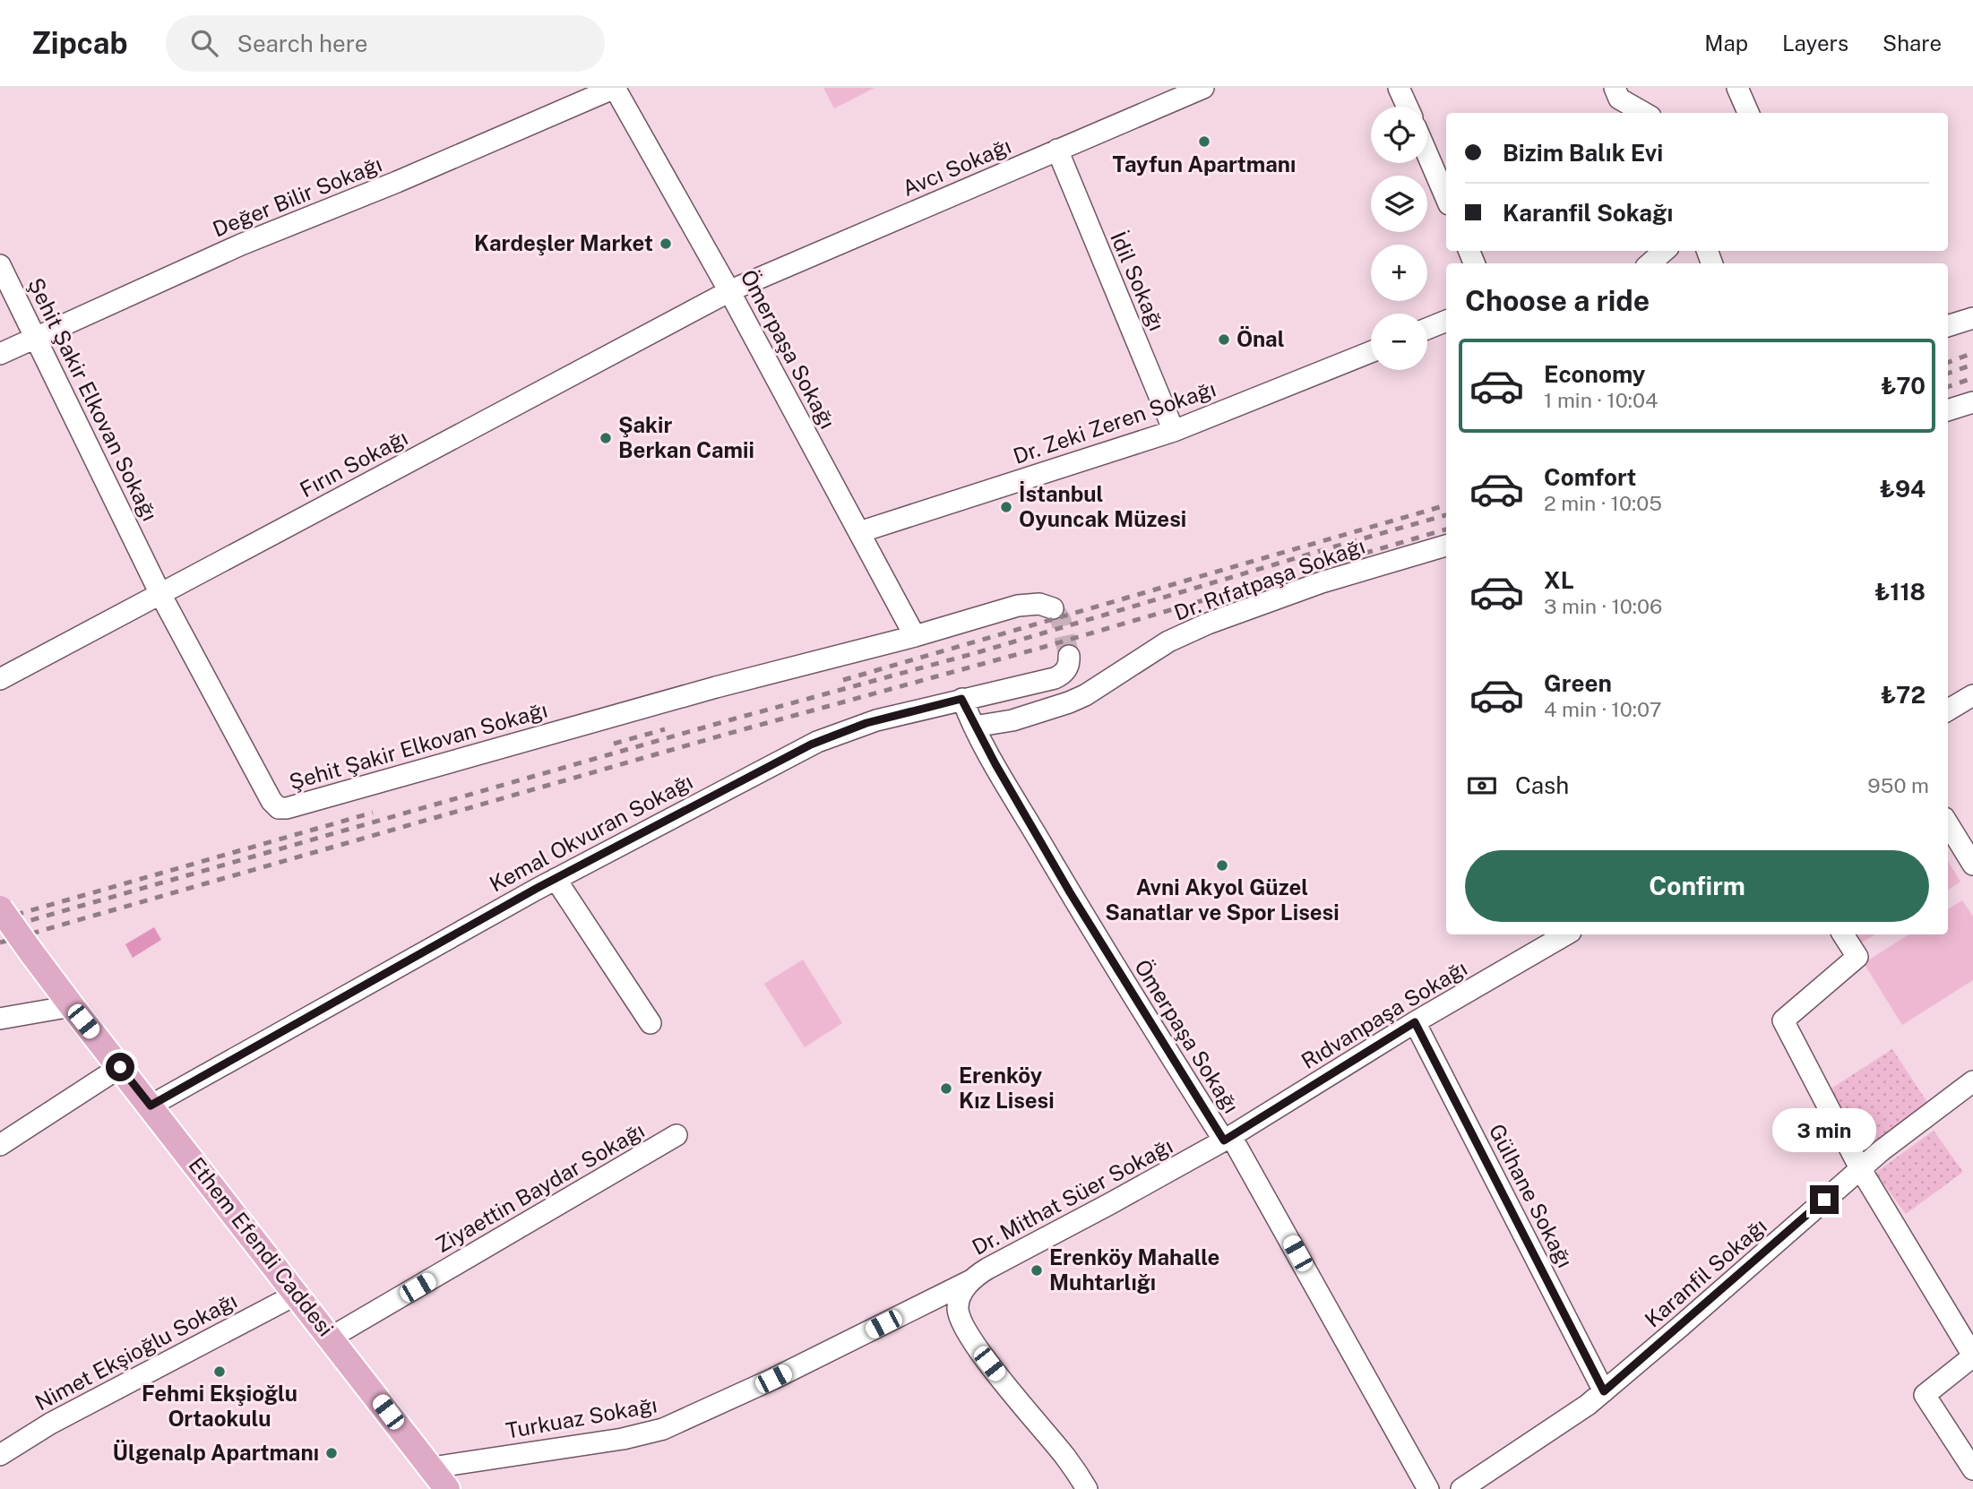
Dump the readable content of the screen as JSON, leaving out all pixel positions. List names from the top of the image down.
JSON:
{
  "streets": {
    "main road": ["Ethem Efendi Caddesi"],
    "street": [
      "Avcı Sokağı",
      "Değer Bilir Sokağı",
      "İdil Sokağı",
      "Ömerpaşa Sokağı",
      "Şehit Şakir Elkovan Sokağı",
      "Dr. Zeki Zeren Sokağı",
      "Fırın Sokağı",
      "Dr. Rıfatpaşa Sokağı",
      "Kemal Okvuran Sokağı",
      "Rıdvanpaşa Sokağı",
      "Ziyaettin Baydar Sokağı",
      "Gülhane Sokağı",
      "Dr. Mithat Süer Sokağı",
      "Karanfil Sokağı",
      "Nimet Ekşioğlu Sokağı",
      "Turkuaz Sokağı"
    ]
  },
  "crossings": [
    ["Avcı Sokağı", "İdil Sokağı"],
    ["Avcı Sokağı", "Ömerpaşa Sokağı"],
    ["Avcı Sokağı", "Fırın Sokağı"],
    ["Değer Bilir Sokağı", "Ömerpaşa Sokağı"],
    ["Değer Bilir Sokağı", "Şehit Şakir Elkovan Sokağı"],
    ["İdil Sokağı", "Dr. Zeki Zeren Sokağı"],
    ["Ömerpaşa Sokağı", "Şehit Şakir Elkovan Sokağı"],
    ["Ömerpaşa Sokağı", "Dr. Zeki Zeren Sokağı"],
    ["Ömerpaşa Sokağı", "Fırın Sokağı"],
    ["Ömerpaşa Sokağı", "Dr. Rıfatpaşa Sokağı"],
    ["Ömerpaşa Sokağı", "Kemal Okvuran Sokağı"],
    ["Ömerpaşa Sokağı", "Rıdvanpaşa Sokağı"],
    ["Ömerpaşa Sokağı", "Dr. Mithat Süer Sokağı"],
    ["Şehit Şakir Elkovan Sokağı", "Fırın Sokağı"],
    ["Kemal Okvuran Sokağı", "Ethem Efendi Caddesi"],
    ["Rıdvanpaşa Sokağı", "Gülhane Sokağı"],
    ["Rıdvanpaşa Sokağı", "Dr. Mithat Süer Sokağı"],
    ["Ziyaettin Baydar Sokağı", "Ethem Efendi Caddesi"],
    ["Gülhane Sokağı", "Karanfil Sokağı"],
    ["Dr. Mithat Süer Sokağı", "Turkuaz Sokağı"],
    ["Ethem Efendi Caddesi", "Nimet Ekşioğlu Sokağı"],
    ["Ethem Efendi Caddesi", "Turkuaz Sokağı"]
  ],
  "places": [
    "Tayfun Apartmanı",
    "Kardeşler Market",
    "Önal",
    "Şakir Berkan Camii",
    "İstanbul Oyuncak Müzesi",
    "Avni Akyol Güzel Sanatlar ve Spor Lisesi",
    "Erenköy Kız Lisesi",
    "Erenköy Mahalle Muhtarlığı",
    "Fehmi Ekşioğlu Ortaokulu",
    "Ülgenalp Apartmanı"
  ],
  "page": {
    "header": "Zipcab",
    "search": "Search here",
    "nav": ["Map", "Layers", "Share"],
    "map_buttons": ["+", "−"],
    "banner": ["Bizim Balık Evi", "Karanfil Sokağı"],
    "heading": "Choose a ride",
    "list": [
      {
        "name": "Economy",
        "note": "1 min · 10:04",
        "value": "₺70"
      },
      {
        "name": "Comfort",
        "note": "2 min · 10:05",
        "value": "₺94"
      },
      {
        "name": "XL",
        "note": "3 min · 10:06",
        "value": "₺118"
      },
      {
        "name": "Green",
        "note": "4 min · 10:07",
        "value": "₺72"
      }
    ],
    "pay": ["Cash", "950 m"],
    "buttons": "Confirm",
    "bubble": "3 min"
  }
}
